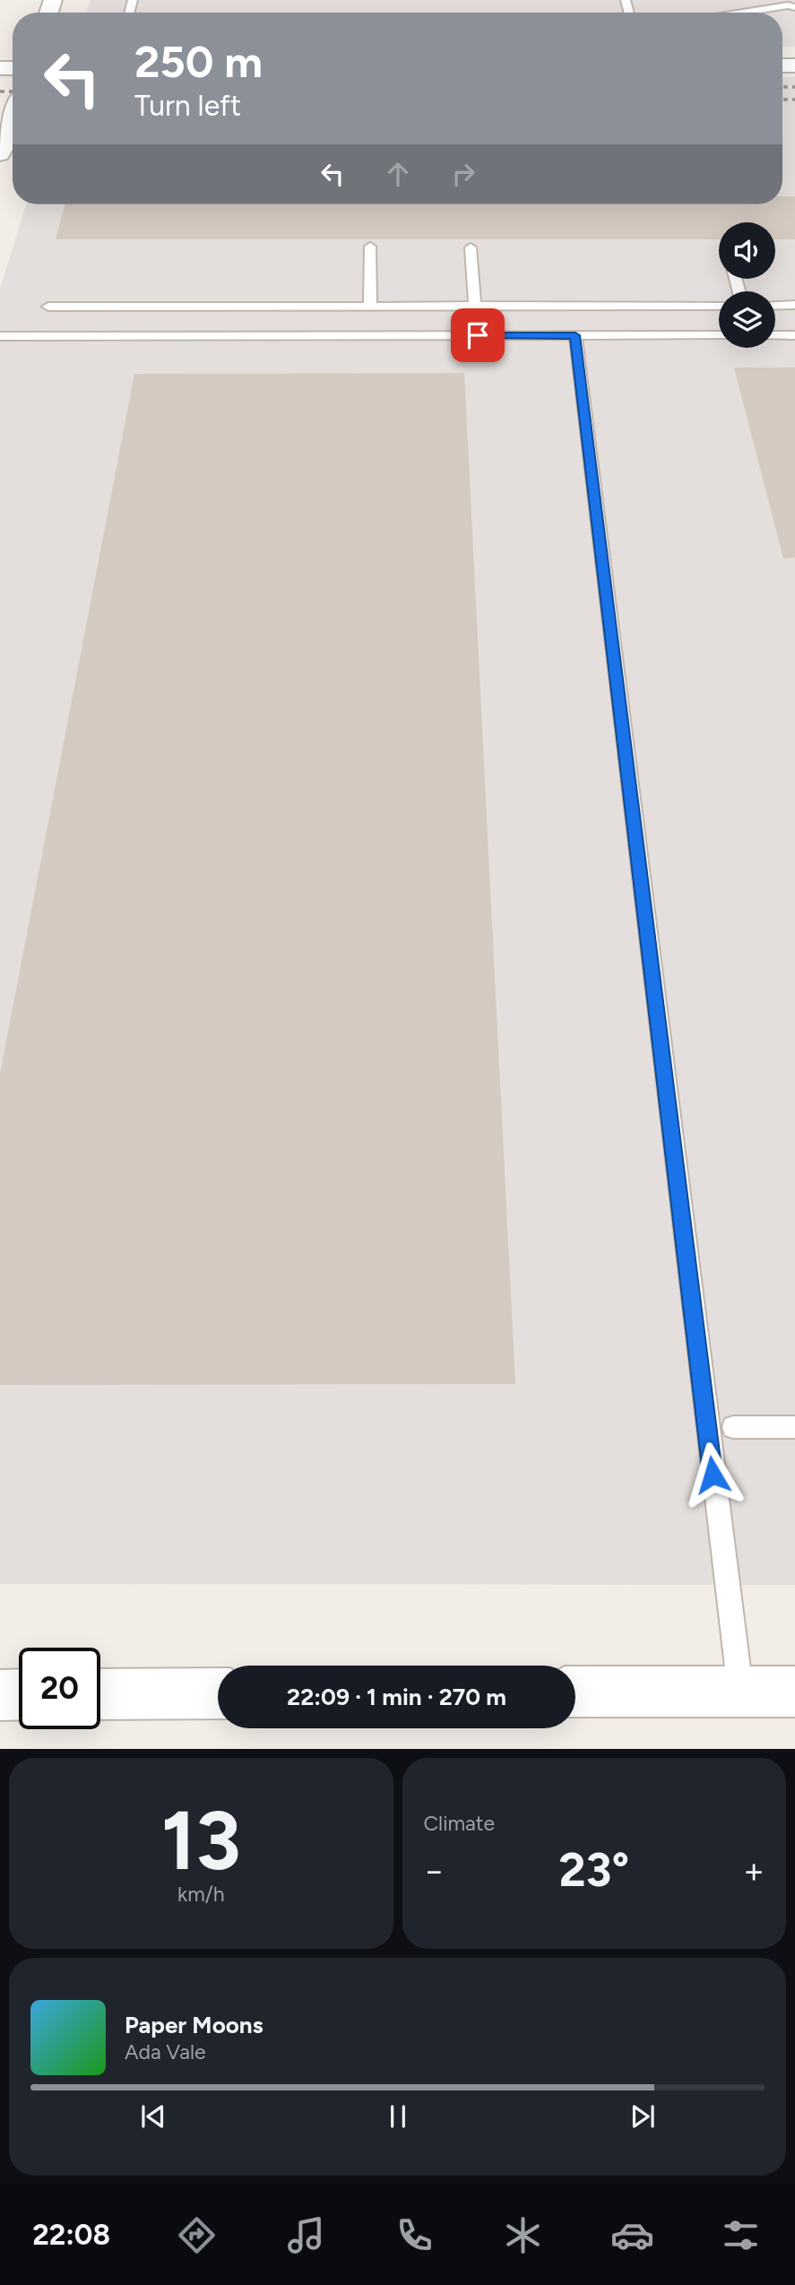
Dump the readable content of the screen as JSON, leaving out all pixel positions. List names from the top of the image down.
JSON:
{
  "page": {
    "turn": ["250 m", "Turn left"],
    "limit": "20",
    "trip": "22:09 · 1 min · 270 m",
    "tile": [
      ["13", "km/h"],
      "Climate"
    ],
    "heat": ["−", "23°", "+"],
    "song": ["Paper Moons", "Ada Vale"],
    "tabs": "22:08"
  }
}
